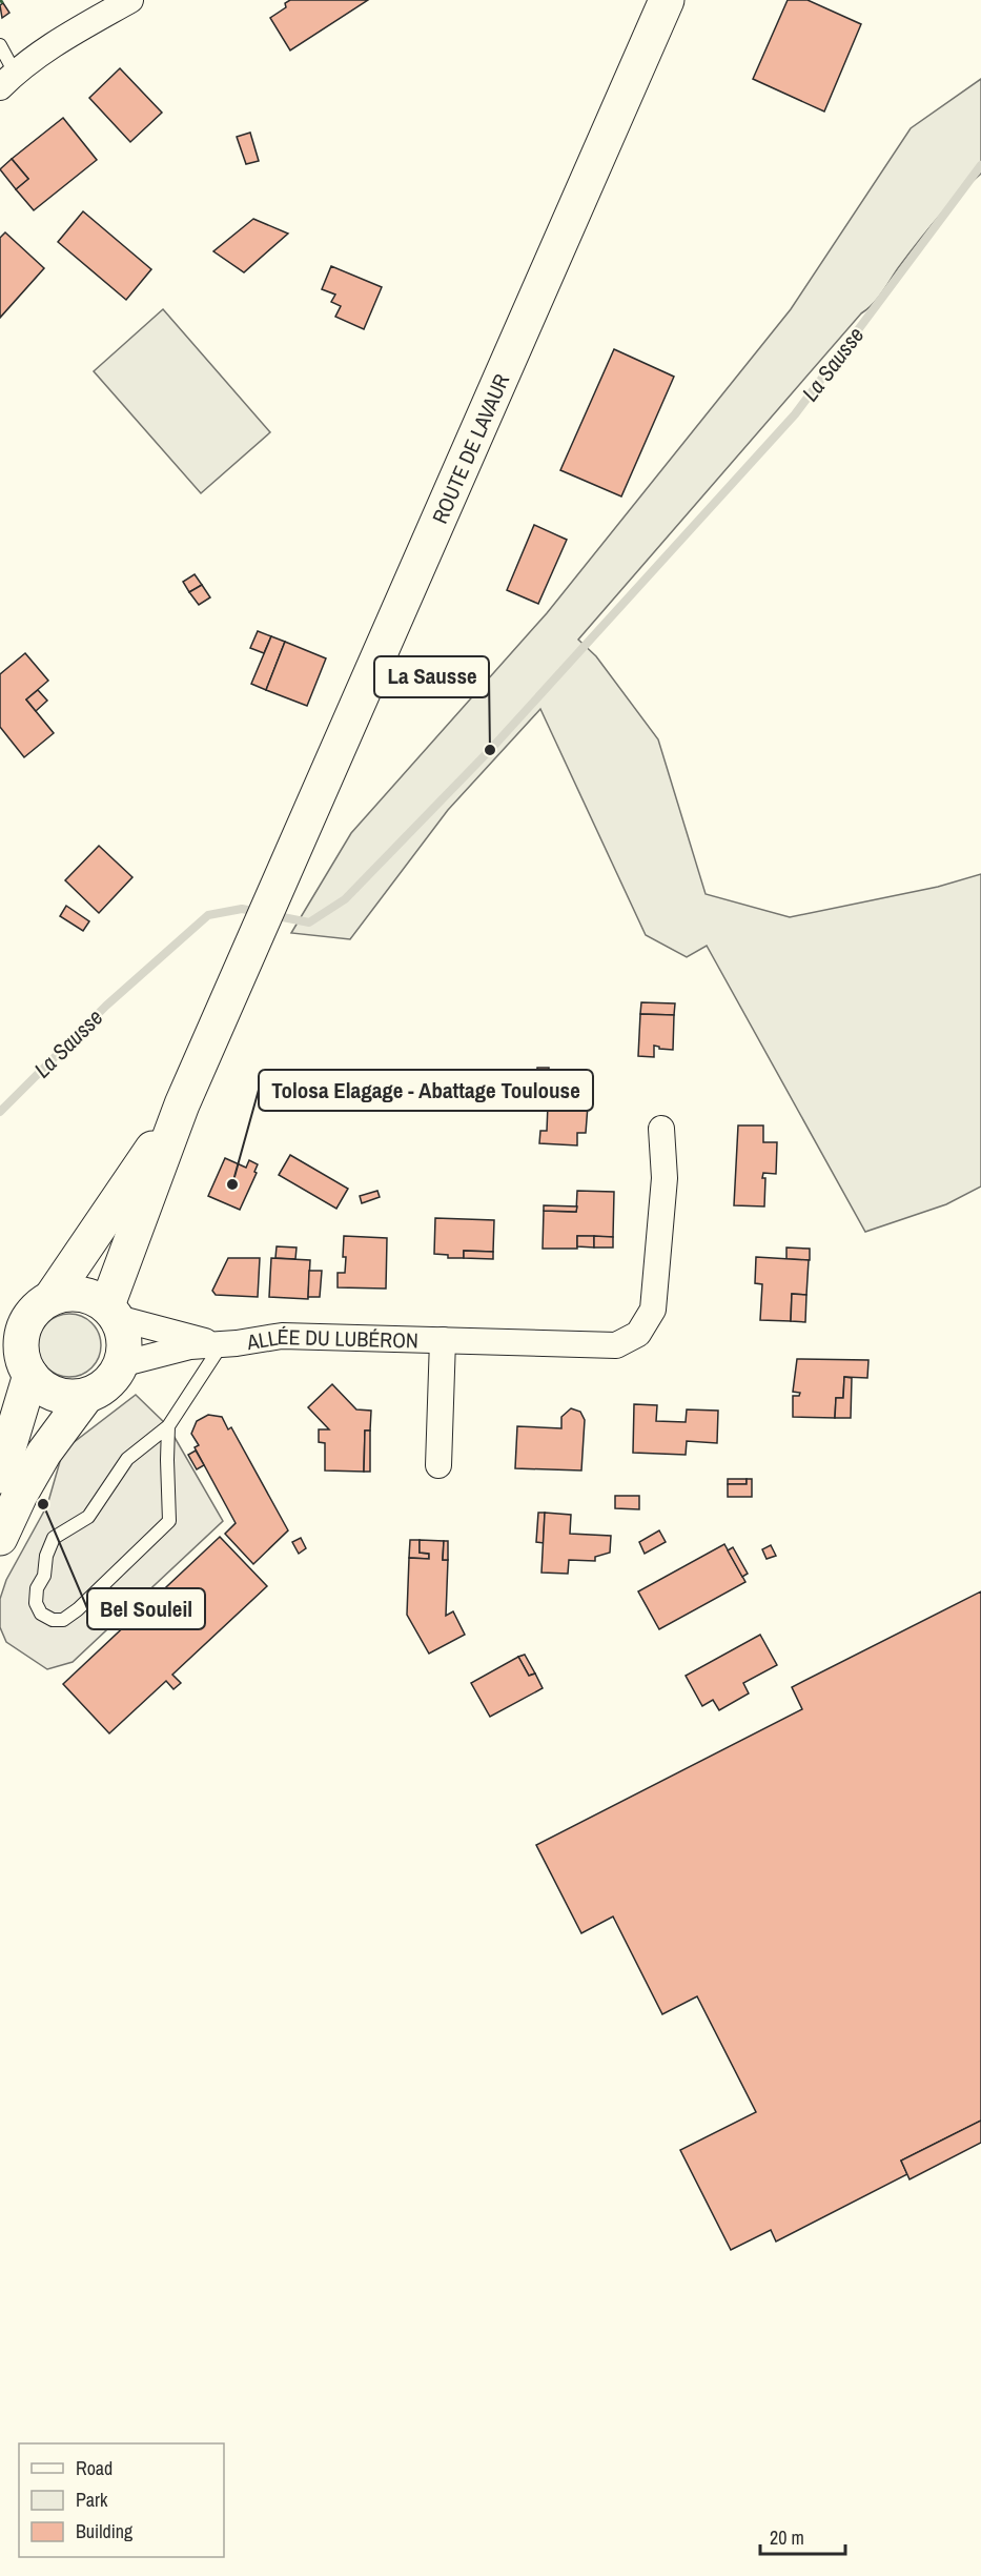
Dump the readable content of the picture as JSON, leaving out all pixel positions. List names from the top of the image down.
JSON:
{
  "streets": {
    "main road": ["ROUTE DE LAVAUR"],
    "street": ["ALLÉE DU LUBÉRON"]
  },
  "water": ["La Sausse"],
  "places": ["La Sausse", "Tolosa Elagage - Abattage Toulouse", "Bel Souleil"],
  "legend": ["Road", "Park", "Building"],
  "scale_bar": "20 m"
}
